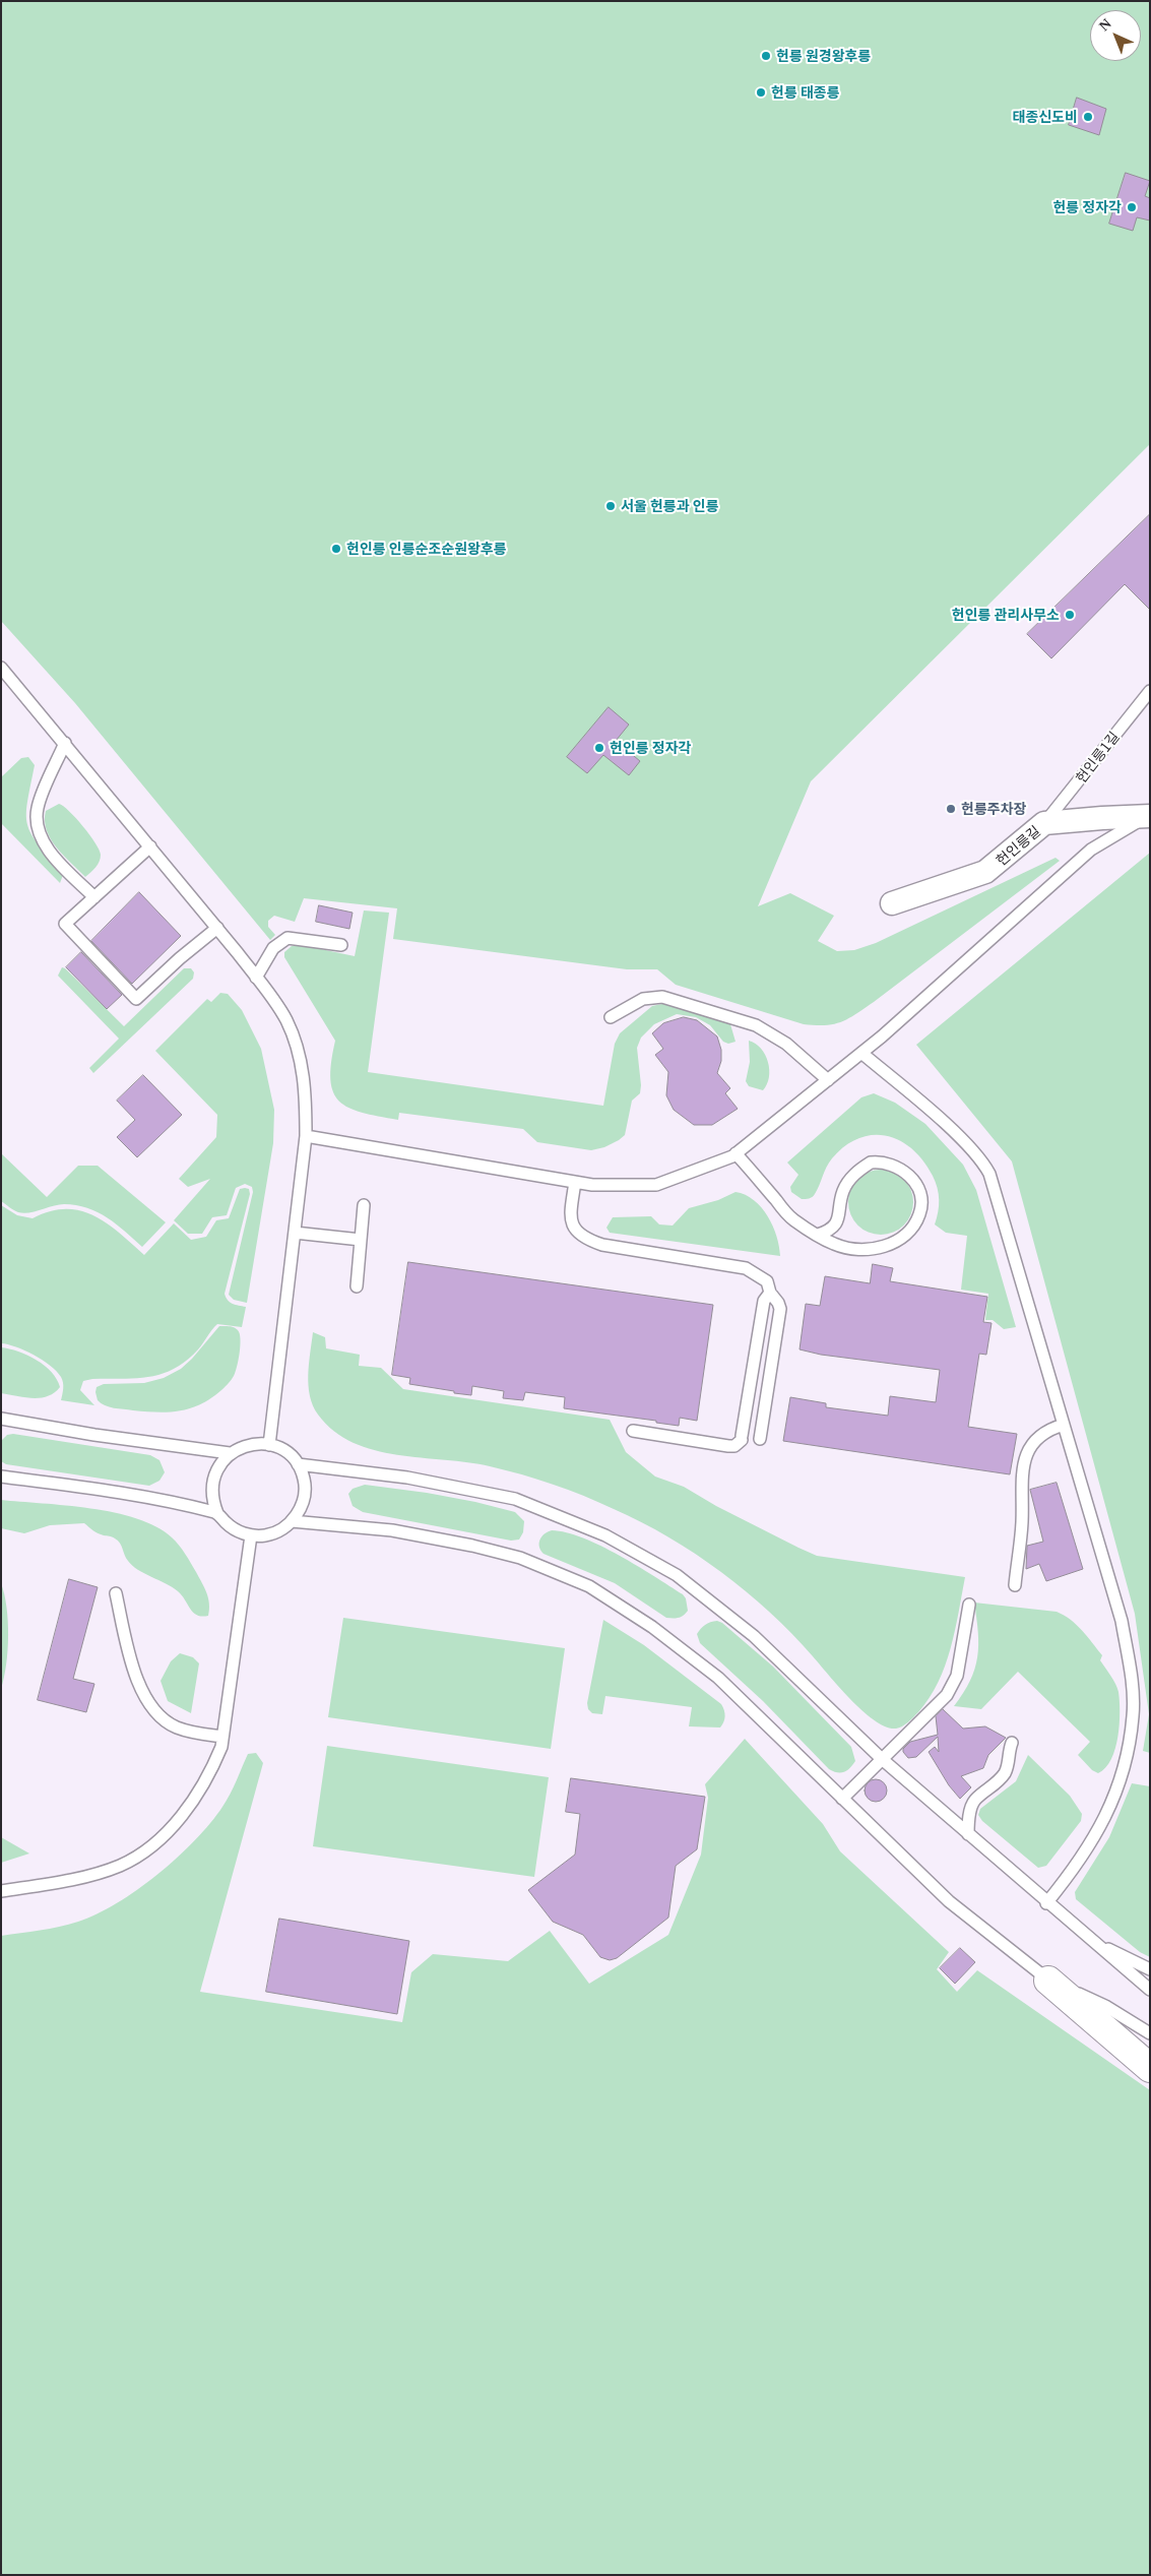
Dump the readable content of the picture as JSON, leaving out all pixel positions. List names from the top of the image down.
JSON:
{
  "streets": {
    "street": ["헌인릉길"],
    "lane": ["헌인릉1길"]
  },
  "crossings": [
    ["헌인릉1길", "헌인릉길"]
  ],
  "places": [
    "헌릉 원경왕후릉",
    "헌릉 태종릉",
    "태종신도비",
    "헌릉 정자각",
    "서울 헌릉과 인릉",
    "헌인릉 인릉순조순원왕후릉",
    "헌인릉 관리사무소",
    "헌인릉 정자각",
    "헌릉주차장"
  ],
  "north": "top left"
}
